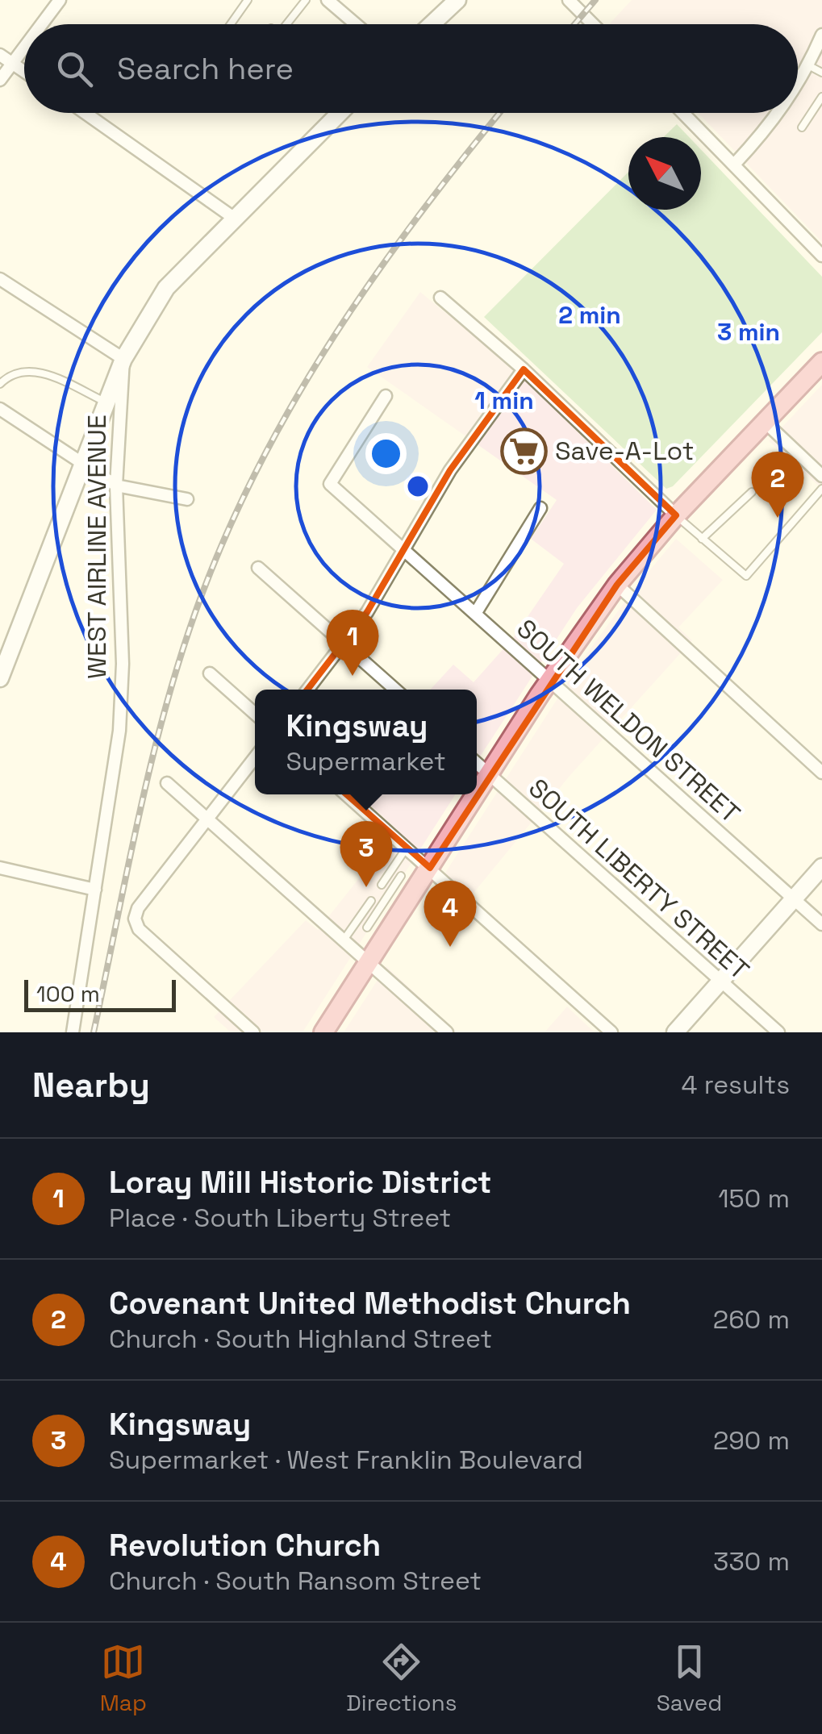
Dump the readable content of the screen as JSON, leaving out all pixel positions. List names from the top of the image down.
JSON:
{
  "streets": {
    "street": ["WEST AIRLINE AVENUE", "SOUTH WELDON STREET", "SOUTH LIBERTY STREET"]
  },
  "places": {
    "supermarket": ["Save-A-Lot"]
  },
  "scale_bar": "100 m",
  "north": "top left",
  "page": {
    "search": "Search here",
    "pins": [
      "2",
      "1",
      "3",
      "4"
    ],
    "popup": ["Kingsway", "Supermarket"],
    "scale": "100 m",
    "heading": ["Nearby", "4 results"],
    "list": [
      {
        "mark": "1",
        "name": "Loray Mill Historic District",
        "note": "Place · South Liberty Street",
        "value": "150 m"
      },
      {
        "mark": "2",
        "name": "Covenant United Methodist Church",
        "note": "Church · South Highland Street",
        "value": "260 m"
      },
      {
        "mark": "3",
        "name": "Kingsway",
        "note": "Supermarket · West Franklin Boulevard",
        "value": "290 m"
      },
      {
        "mark": "4",
        "name": "Revolution Church",
        "note": "Church · South Ransom Street",
        "value": "330 m"
      }
    ],
    "nav": ["Map", "Directions", "Saved"]
  },
  "rings": ["2 min", "3 min", "1 min"]
}
